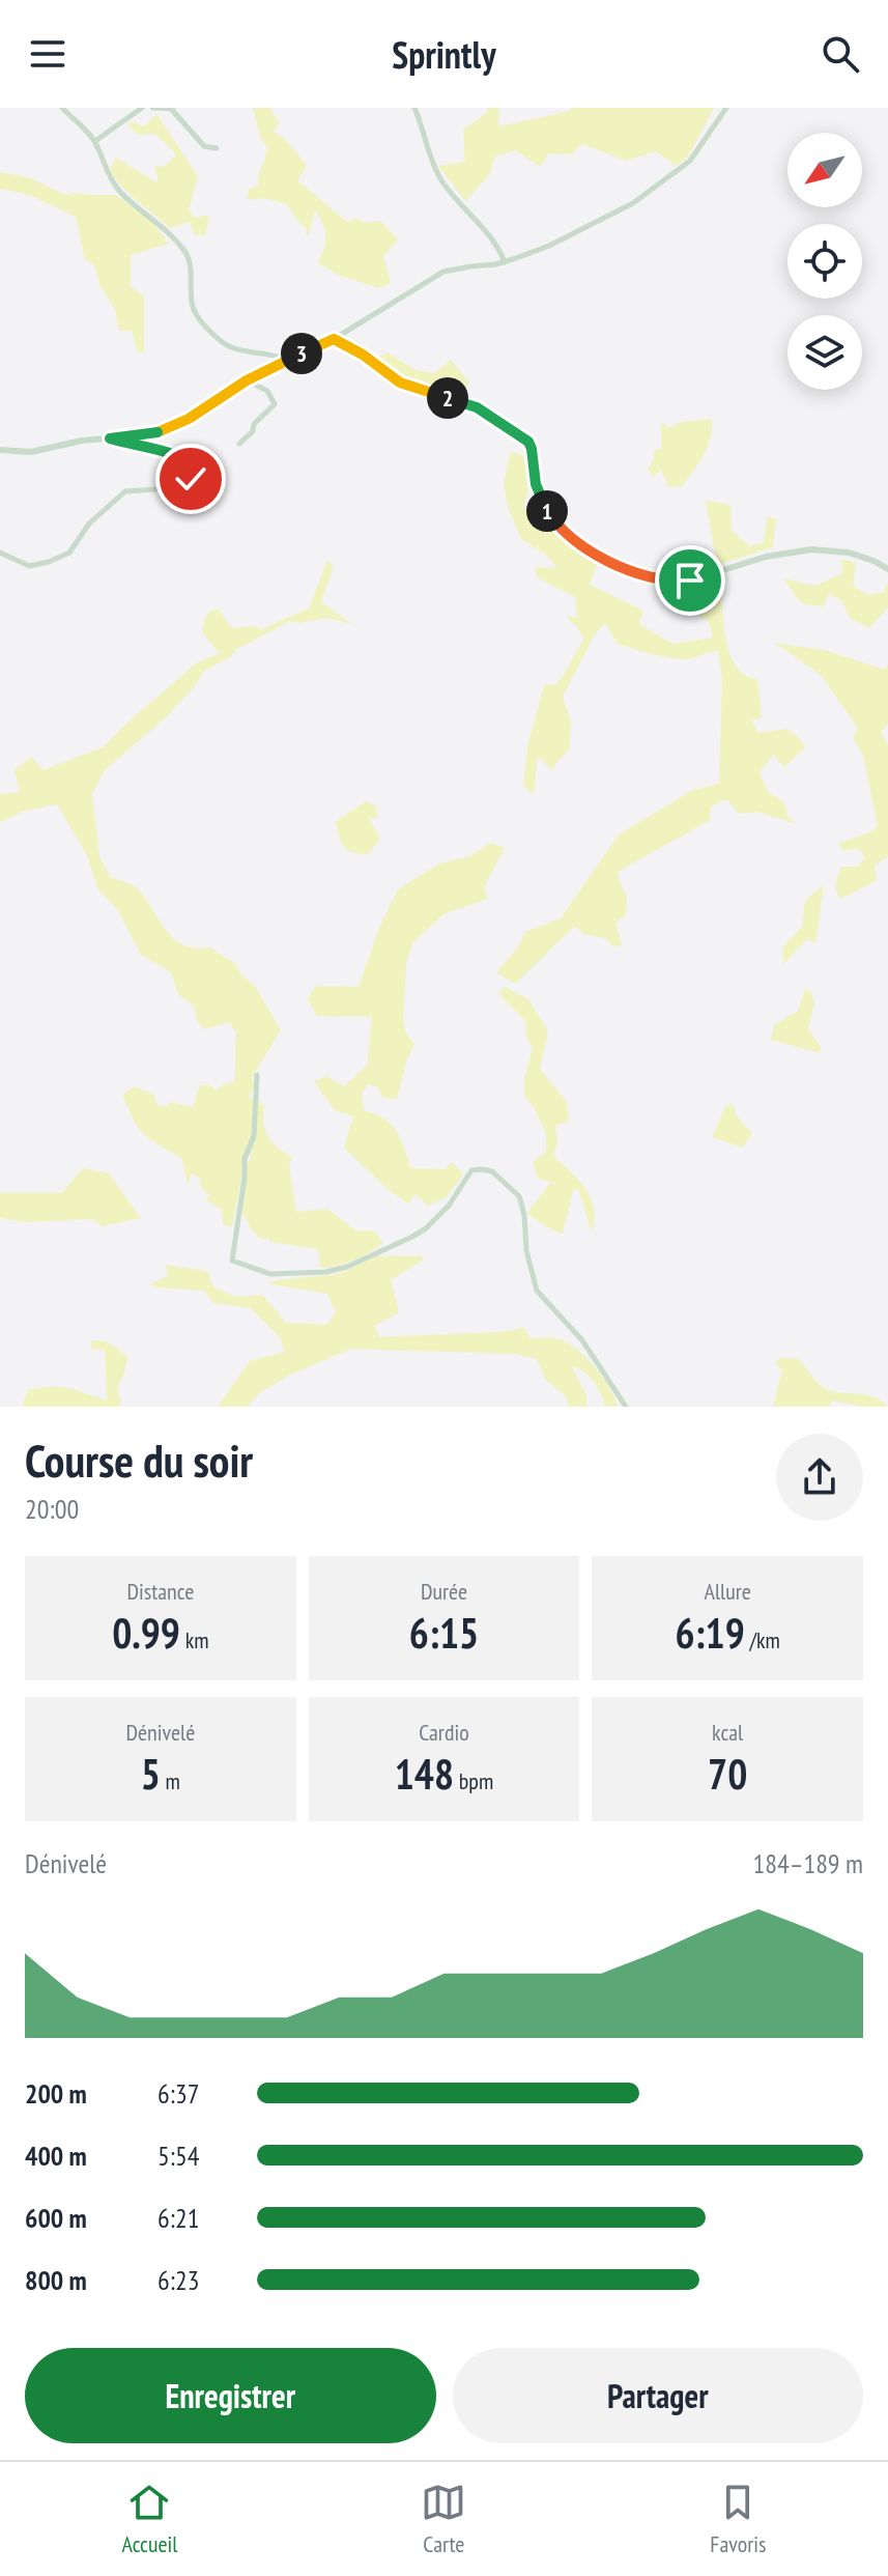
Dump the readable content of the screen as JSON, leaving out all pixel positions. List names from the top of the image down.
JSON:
{
  "north": "bottom left",
  "page": {
    "header": "Sprintly",
    "pins": ["3", "2", "1"],
    "heading": ["Course du soir", "20:00"],
    "stats": [
      ["Distance", "0.99 km"],
      ["Durée", "6:15"],
      ["Allure", "6:19 /km"],
      ["Dénivelé", "5 m"],
      ["Cardio", "148 bpm"],
      ["kcal", "70"]
    ],
    "chart": ["Dénivelé", "184–189 m"],
    "list": [
      {
        "name": "200 m",
        "note": "6:37"
      },
      {
        "name": "400 m",
        "note": "5:54"
      },
      {
        "name": "600 m",
        "note": "6:21"
      },
      {
        "name": "800 m",
        "note": "6:23"
      }
    ],
    "buttons": ["Enregistrer", "Partager"],
    "tabs": ["Accueil", "Carte", "Favoris"]
  }
}
